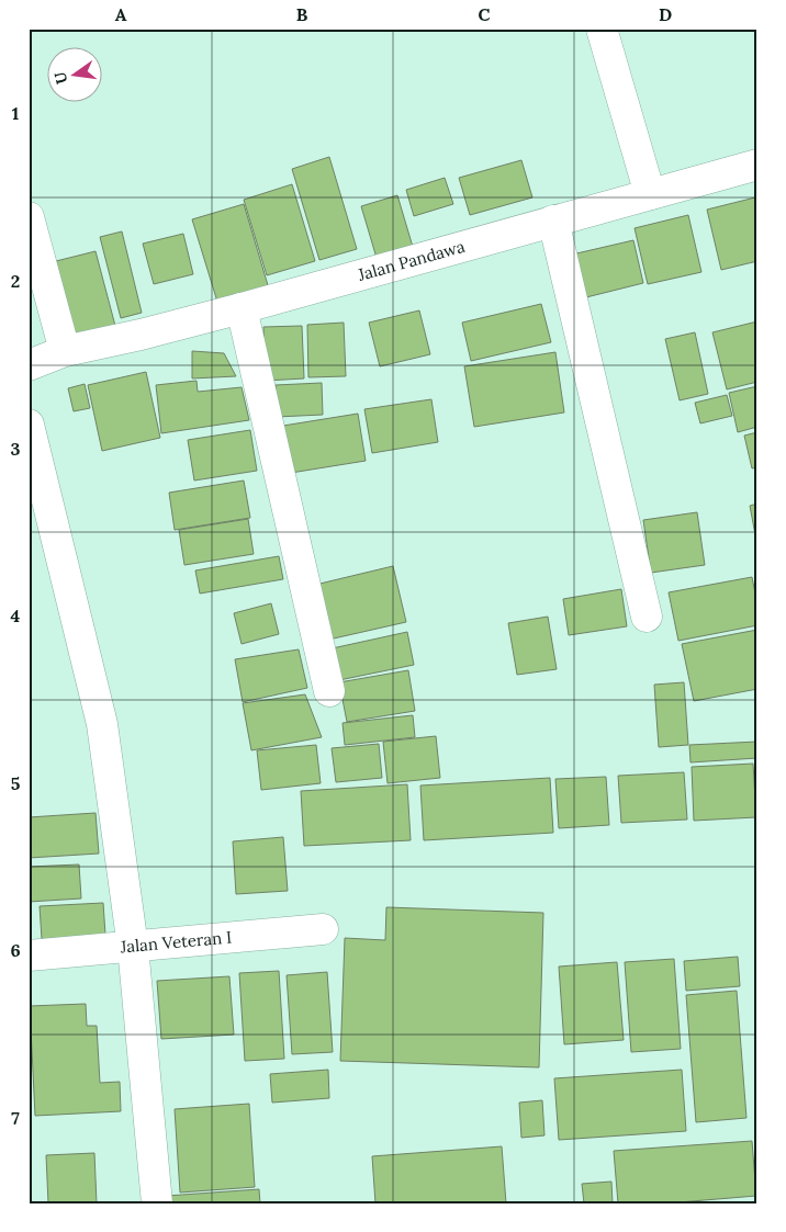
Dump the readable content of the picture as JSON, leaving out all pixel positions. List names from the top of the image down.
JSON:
{
  "streets": {
    "street": ["Jalan Pandawa", "Jalan Veteran I"]
  },
  "north": "left",
  "grid": {
    "columns": [
      "A",
      "B",
      "C",
      "D"
    ],
    "rows": [
      "1",
      "2",
      "3",
      "4",
      "5",
      "6",
      "7"
    ]
  }
}
